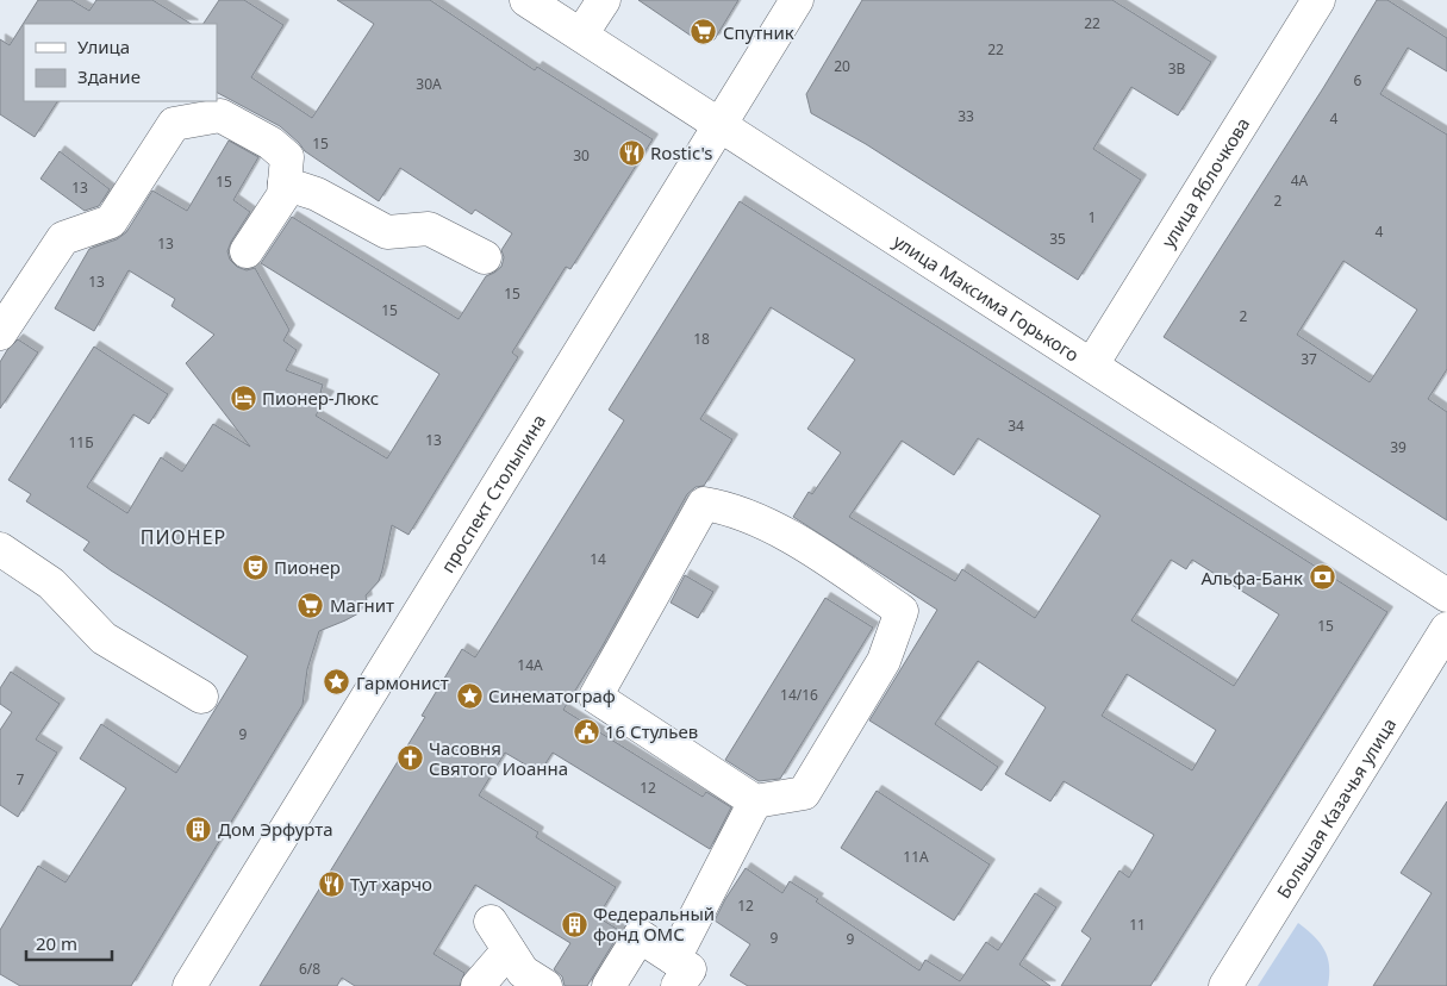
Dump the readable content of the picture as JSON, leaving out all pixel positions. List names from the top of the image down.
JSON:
{
  "streets": {
    "street": [
      "улица Яблочкова",
      "улица Максима Горького",
      "проспект Столыпина",
      "Большая Казачья улица"
    ]
  },
  "crossings": [
    ["улица Яблочкова", "улица Максима Горького"],
    ["улица Максима Горького", "проспект Столыпина"]
  ],
  "districts": ["ПИОНЕР"],
  "places": {
    "supermarket": ["Спутник", "Магнит"],
    "restaurant": ["Rostic's", "Тут харчо"],
    "hotel": ["Пионер-Люкс"],
    "theatre": ["Пионер"],
    "bank": ["Альфа-Банк"],
    "place": ["Гармонист", "Синематограф"],
    "public building": ["16 Стульев"],
    "church": ["Часовня Святого Иоанна"],
    "building": ["Дом Эрфурта", "Федеральный фонд ОМС"]
  },
  "house_numbers": [
    "22",
    "22",
    "20",
    "3В",
    "6",
    "30А",
    "33",
    "4",
    "15",
    "30",
    "4А",
    "15",
    "13",
    "2",
    "1",
    "4",
    "35",
    "13",
    "13",
    "15",
    "15",
    "2",
    "18",
    "37",
    "34",
    "13",
    "11Б",
    "39",
    "14",
    "15",
    "14А",
    "14/16",
    "9",
    "7",
    "12",
    "11А",
    "12",
    "11",
    "9",
    "9",
    "6/8"
  ],
  "legend": ["Улица", "Здание"],
  "scale_bar": "20 m"
}
